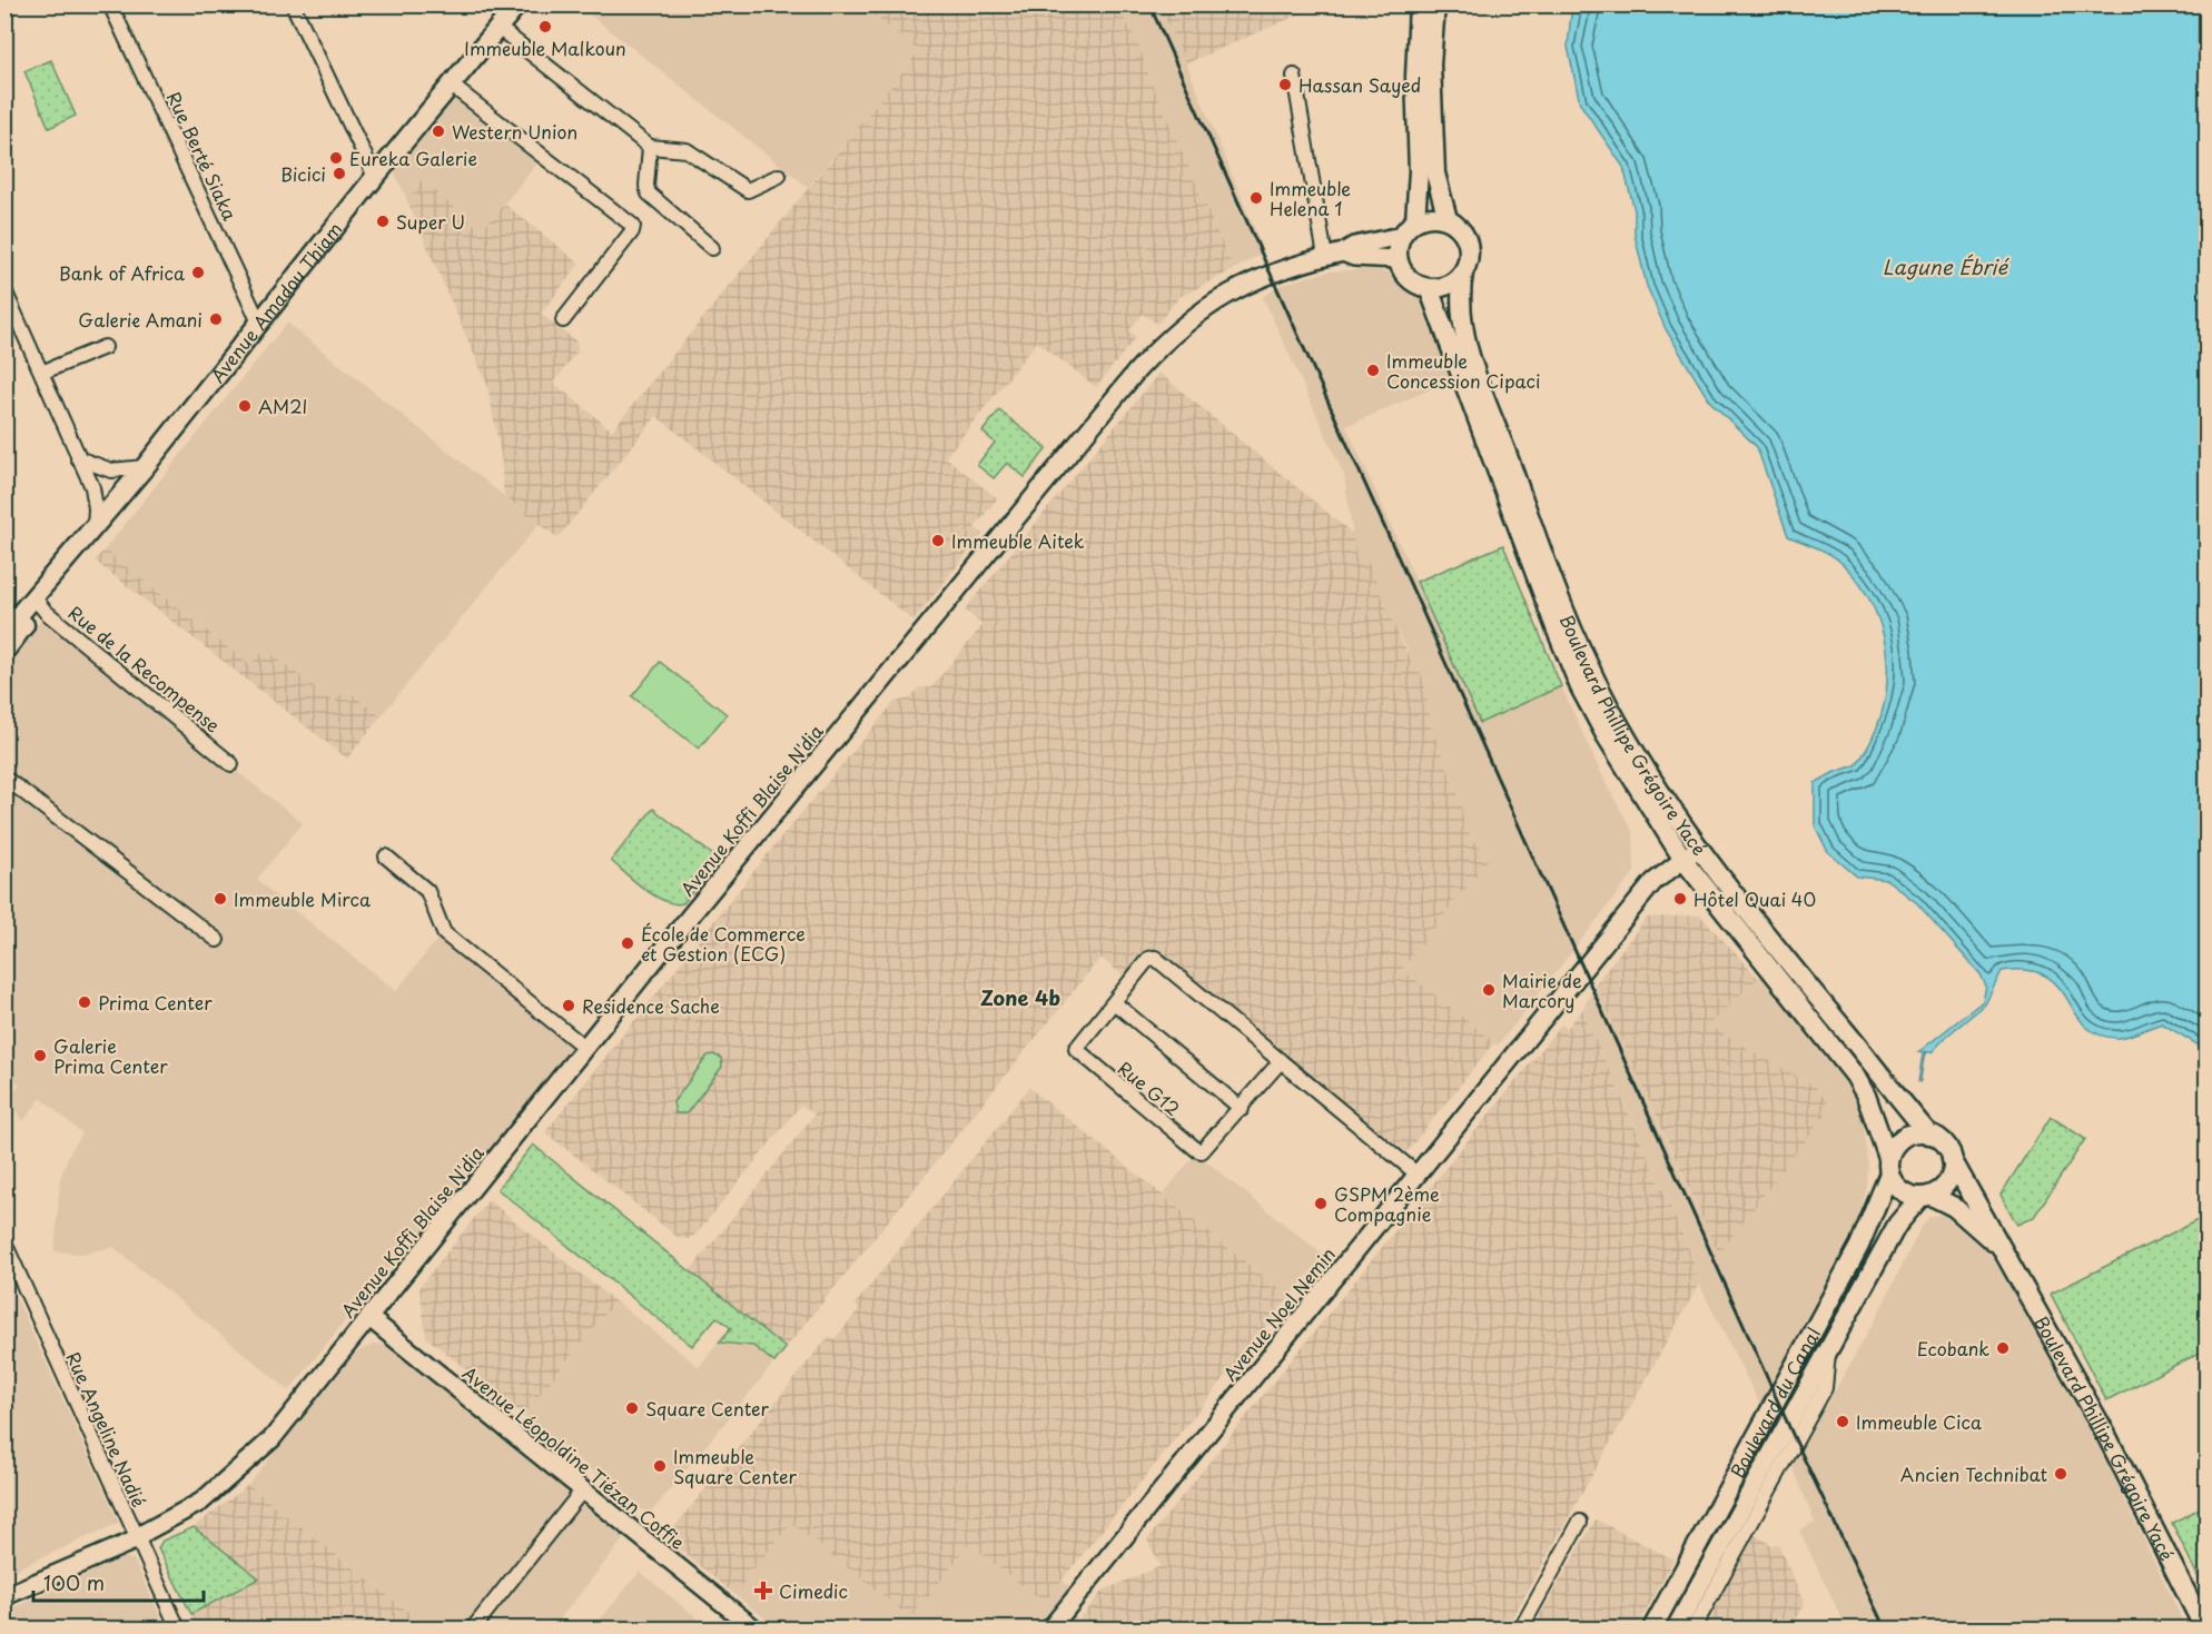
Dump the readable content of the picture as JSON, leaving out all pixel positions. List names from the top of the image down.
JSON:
{
  "streets": {
    "main road": ["Avenue Amadou Thiam", "Boulevard Phillipe Grégoire Yacé", "Boulevard du Canal"],
    "street": [
      "Rue Berté Siaka",
      "Rue de la Recompense",
      "Avenue Koffi Blaise N'dia",
      "Rue G12",
      "Avenue Noel Nemin",
      "Rue Angeline Nadié",
      "Avenue Léopoldine Tiézan Coffie"
    ]
  },
  "crossings": [
    ["Rue Berté Siaka", "Avenue Amadou Thiam"],
    ["Avenue Amadou Thiam", "Rue de la Recompense"],
    ["Boulevard Phillipe Grégoire Yacé", "Avenue Koffi Blaise N'dia"],
    ["Boulevard Phillipe Grégoire Yacé", "Avenue Noel Nemin"],
    ["Boulevard Phillipe Grégoire Yacé", "Boulevard du Canal"],
    ["Avenue Koffi Blaise N'dia", "Rue Angeline Nadié"],
    ["Avenue Koffi Blaise N'dia", "Avenue Léopoldine Tiézan Coffie"],
    ["Rue G12", "Avenue Noel Nemin"]
  ],
  "districts": ["Zone 4b"],
  "water": ["Lagune Ébrié"],
  "places": {
    "other": [
      "Immeuble Malkoun",
      "Hassan Sayed",
      "Western Union",
      "Eureka Galerie",
      "Bicici",
      "Immeuble Helena 1",
      "Super U",
      "Bank of Africa",
      "Galerie Amani",
      "Immeuble Concession Cipaci",
      "AM2I",
      "Immeuble Aitek",
      "Immeuble Mirca",
      "Hôtel Quai 40",
      "École de Commerce et Gestion (ECG)",
      "Mairie de Marcory",
      "Prima Center",
      "Residence Sache",
      "Galerie Prima Center",
      "GSPM 2ème Compagnie",
      "Ecobank",
      "Square Center",
      "Immeuble Cica",
      "Immeuble Square Center",
      "Ancien Technibat"
    ],
    "health": ["Cimedic"]
  },
  "scale_bar": "100 m"
}
